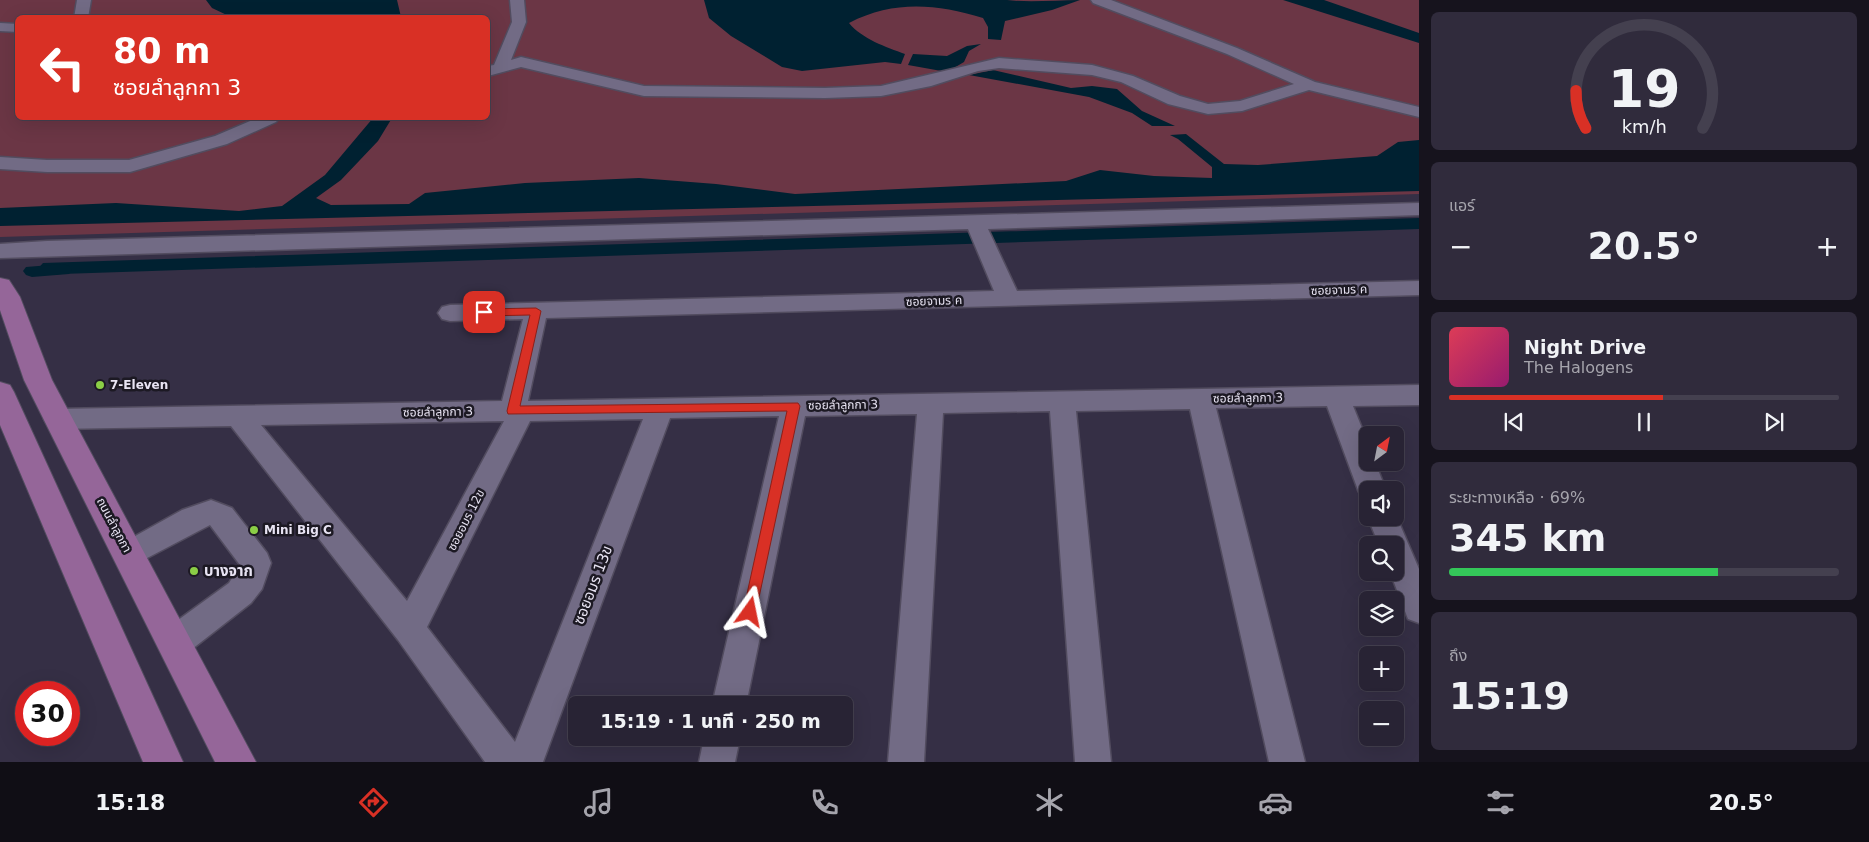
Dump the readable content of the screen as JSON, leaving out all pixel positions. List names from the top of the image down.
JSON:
{
  "streets": {
    "main road": ["ถนนลำลูกกา"],
    "street": [
      "ซอยจามร ค",
      "ซอยลำลูกกา 3",
      "ซอยอมร 12ข",
      "ซอยอมร 13ข"
    ]
  },
  "crossings": [
    ["ซอยจามร ค", "ซอยอมร 12ข"],
    ["ซอยลำลูกกา 3", "ซอยอมร 12ข"],
    ["ซอยลำลูกกา 3", "ถนนลำลูกกา"],
    ["ซอยลำลูกกา 3", "ซอยอมร 13ข"]
  ],
  "places": ["7-Eleven", "Mini Big C", "บางจาก"],
  "north": "top right",
  "page": {
    "turn": ["80 m", "ซอยลำลูกกา 3"],
    "tile": [
      "แอร์",
      ["ระยะทางเหลือ · 69%", "345 km"],
      ["ถึง", "15:19"]
    ],
    "heat": ["−", "20.5°", "+"],
    "song": ["Night Drive", "The Halogens"],
    "map_buttons": ["+", "−"],
    "limit": "30",
    "trip": "15:19 · 1 นาที · 250 m",
    "tabs": ["15:18", "20.5°"],
    "gauge": ["19", "km/h"]
  }
}
